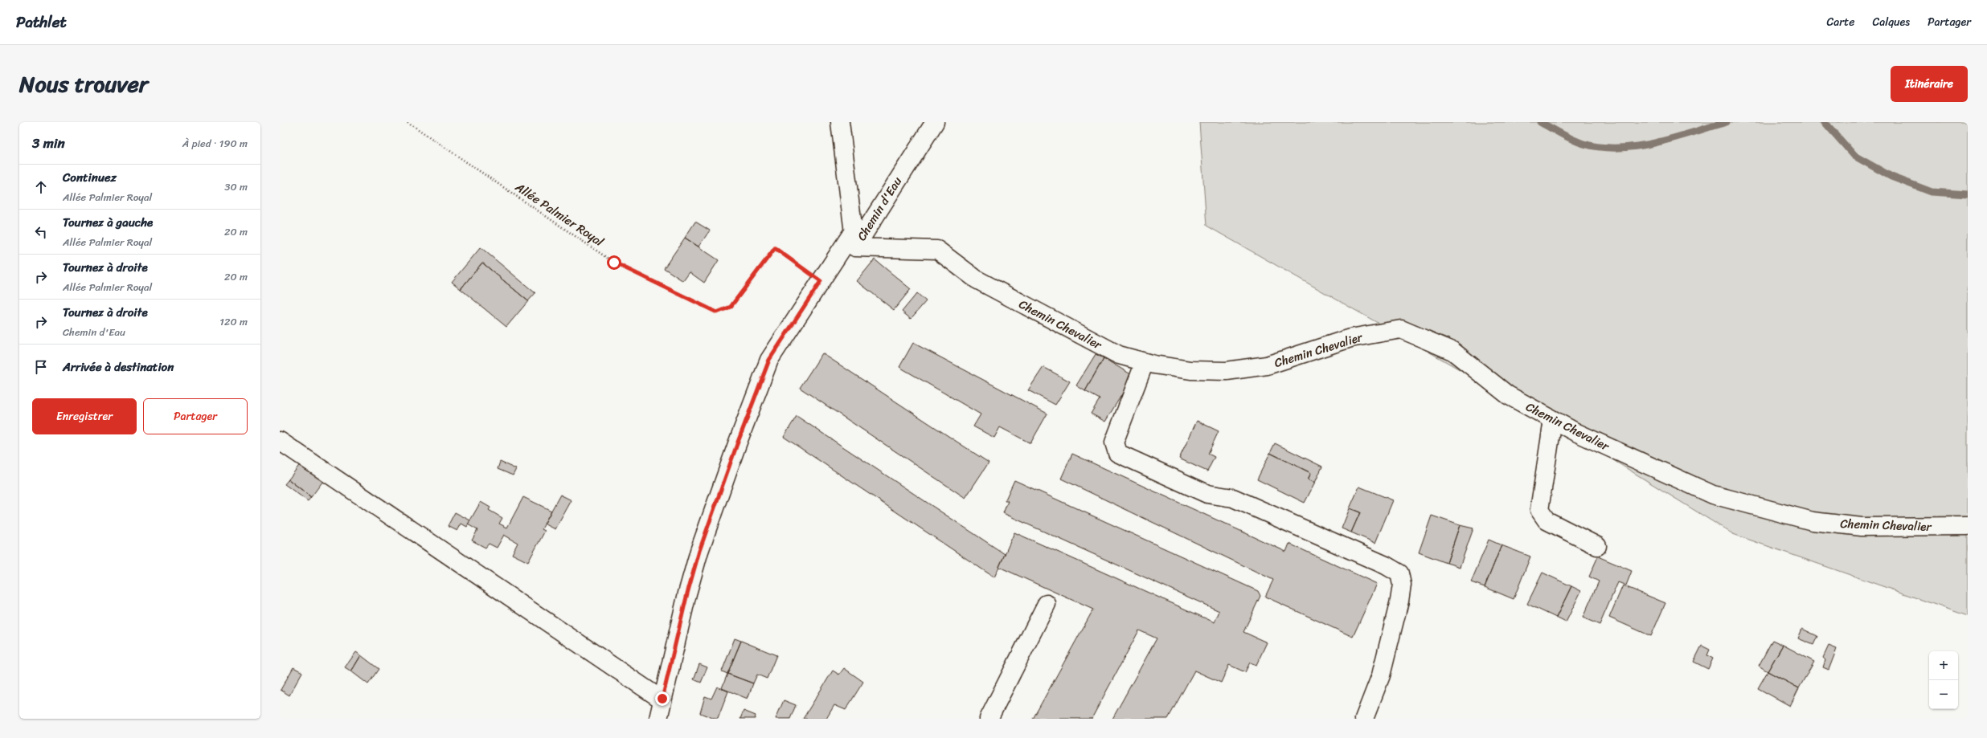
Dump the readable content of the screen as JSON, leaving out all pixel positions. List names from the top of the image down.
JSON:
{
  "streets": {
    "street": ["Chemin d'Eau", "Chemin Chevalier"],
    "path": ["Allée Palmier Royal"]
  },
  "crossings": [
    ["Chemin d'Eau", "Allée Palmier Royal"],
    ["Chemin d'Eau", "Chemin Chevalier"]
  ],
  "page": {
    "header": "Pathlet",
    "nav": ["Carte", "Calques", "Partager"],
    "title": "Nous trouver",
    "buttons": [
      "Itinéraire",
      ["Enregistrer", "Partager"]
    ],
    "heading": ["3 min", "À pied · 190 m"],
    "list": [
      ["Continuez", "Allée Palmier Royal", "30 m"],
      ["Tournez à gauche", "Allée Palmier Royal", "20 m"],
      ["Tournez à droite", "Allée Palmier Royal", "20 m"],
      ["Tournez à droite", "Chemin d'Eau", "120 m"],
      "Arrivée à destination"
    ],
    "map_buttons": ["+", "−"]
  }
}
